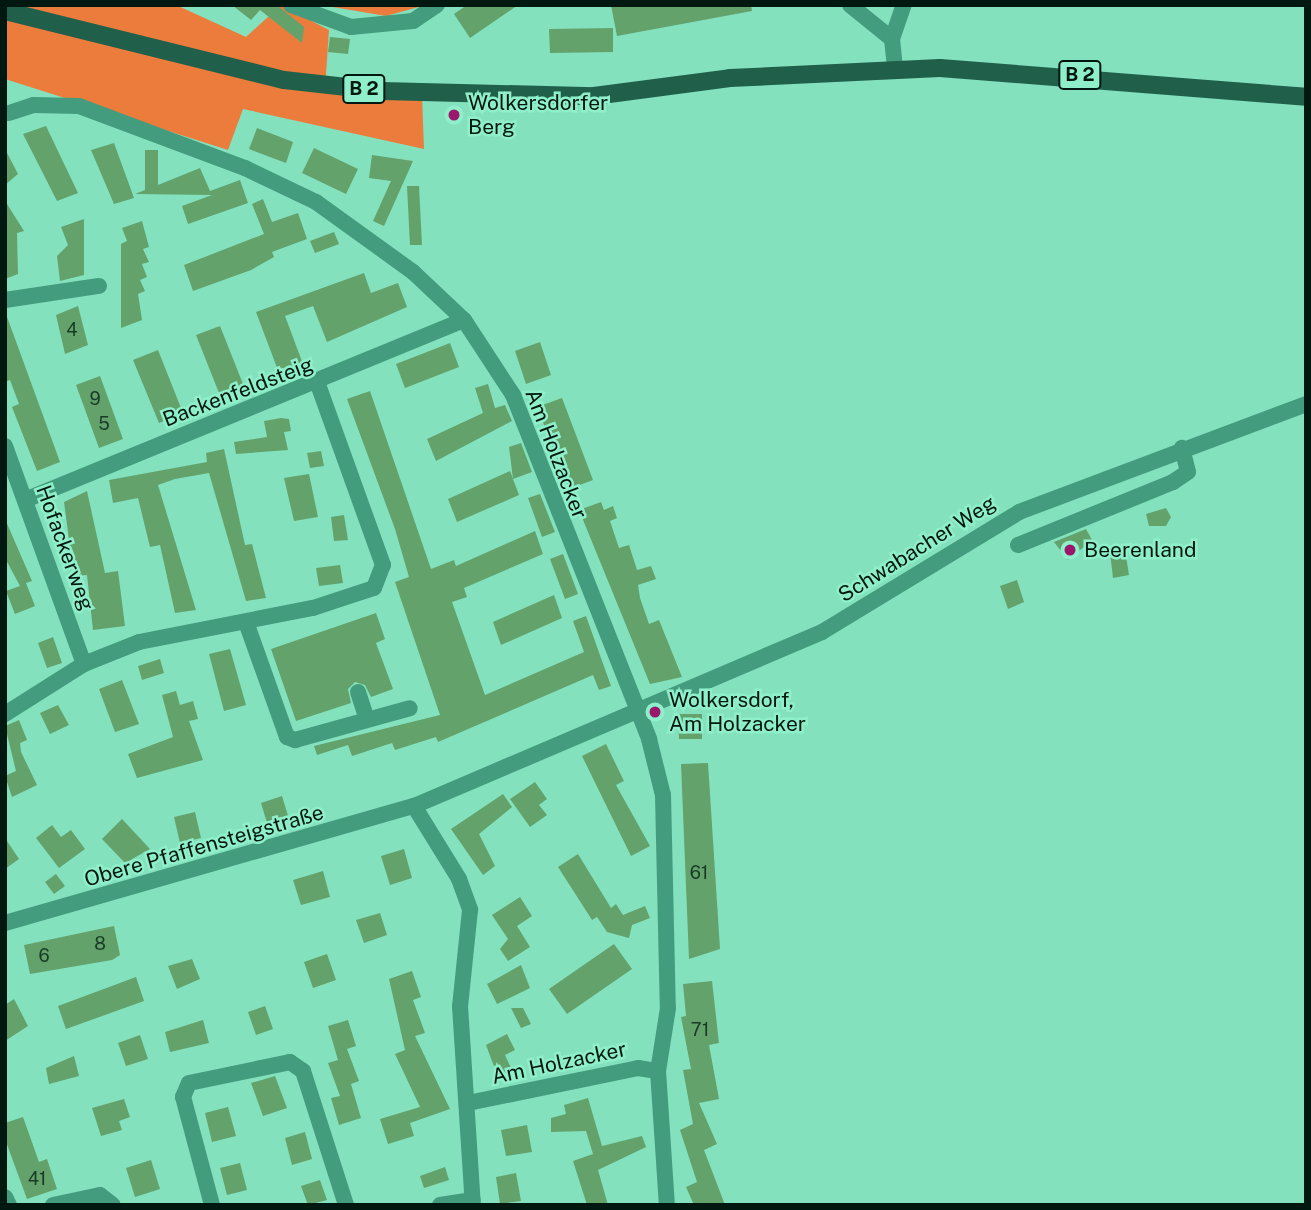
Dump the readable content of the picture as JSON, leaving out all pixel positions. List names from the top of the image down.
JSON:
{
  "streets": {
    "main road": ["B 2"],
    "street": [
      "Backenfeldsteig",
      "Am Holzacker",
      "Hofackerweg",
      "Schwabacher Weg",
      "Obere Pfaffensteigstraße"
    ]
  },
  "crossings": [
    ["Backenfeldsteig", "Am Holzacker"],
    ["Backenfeldsteig", "Hofackerweg"],
    ["Am Holzacker", "Schwabacher Weg"],
    ["Am Holzacker", "Obere Pfaffensteigstraße"],
    ["Schwabacher Weg", "Obere Pfaffensteigstraße"]
  ],
  "places": ["Wolkersdorfer Berg", "Beerenland", "Wolkersdorf, Am Holzacker"],
  "house_numbers": [
    "4",
    "9",
    "5",
    "61",
    "8",
    "6",
    "71",
    "41"
  ]
}
